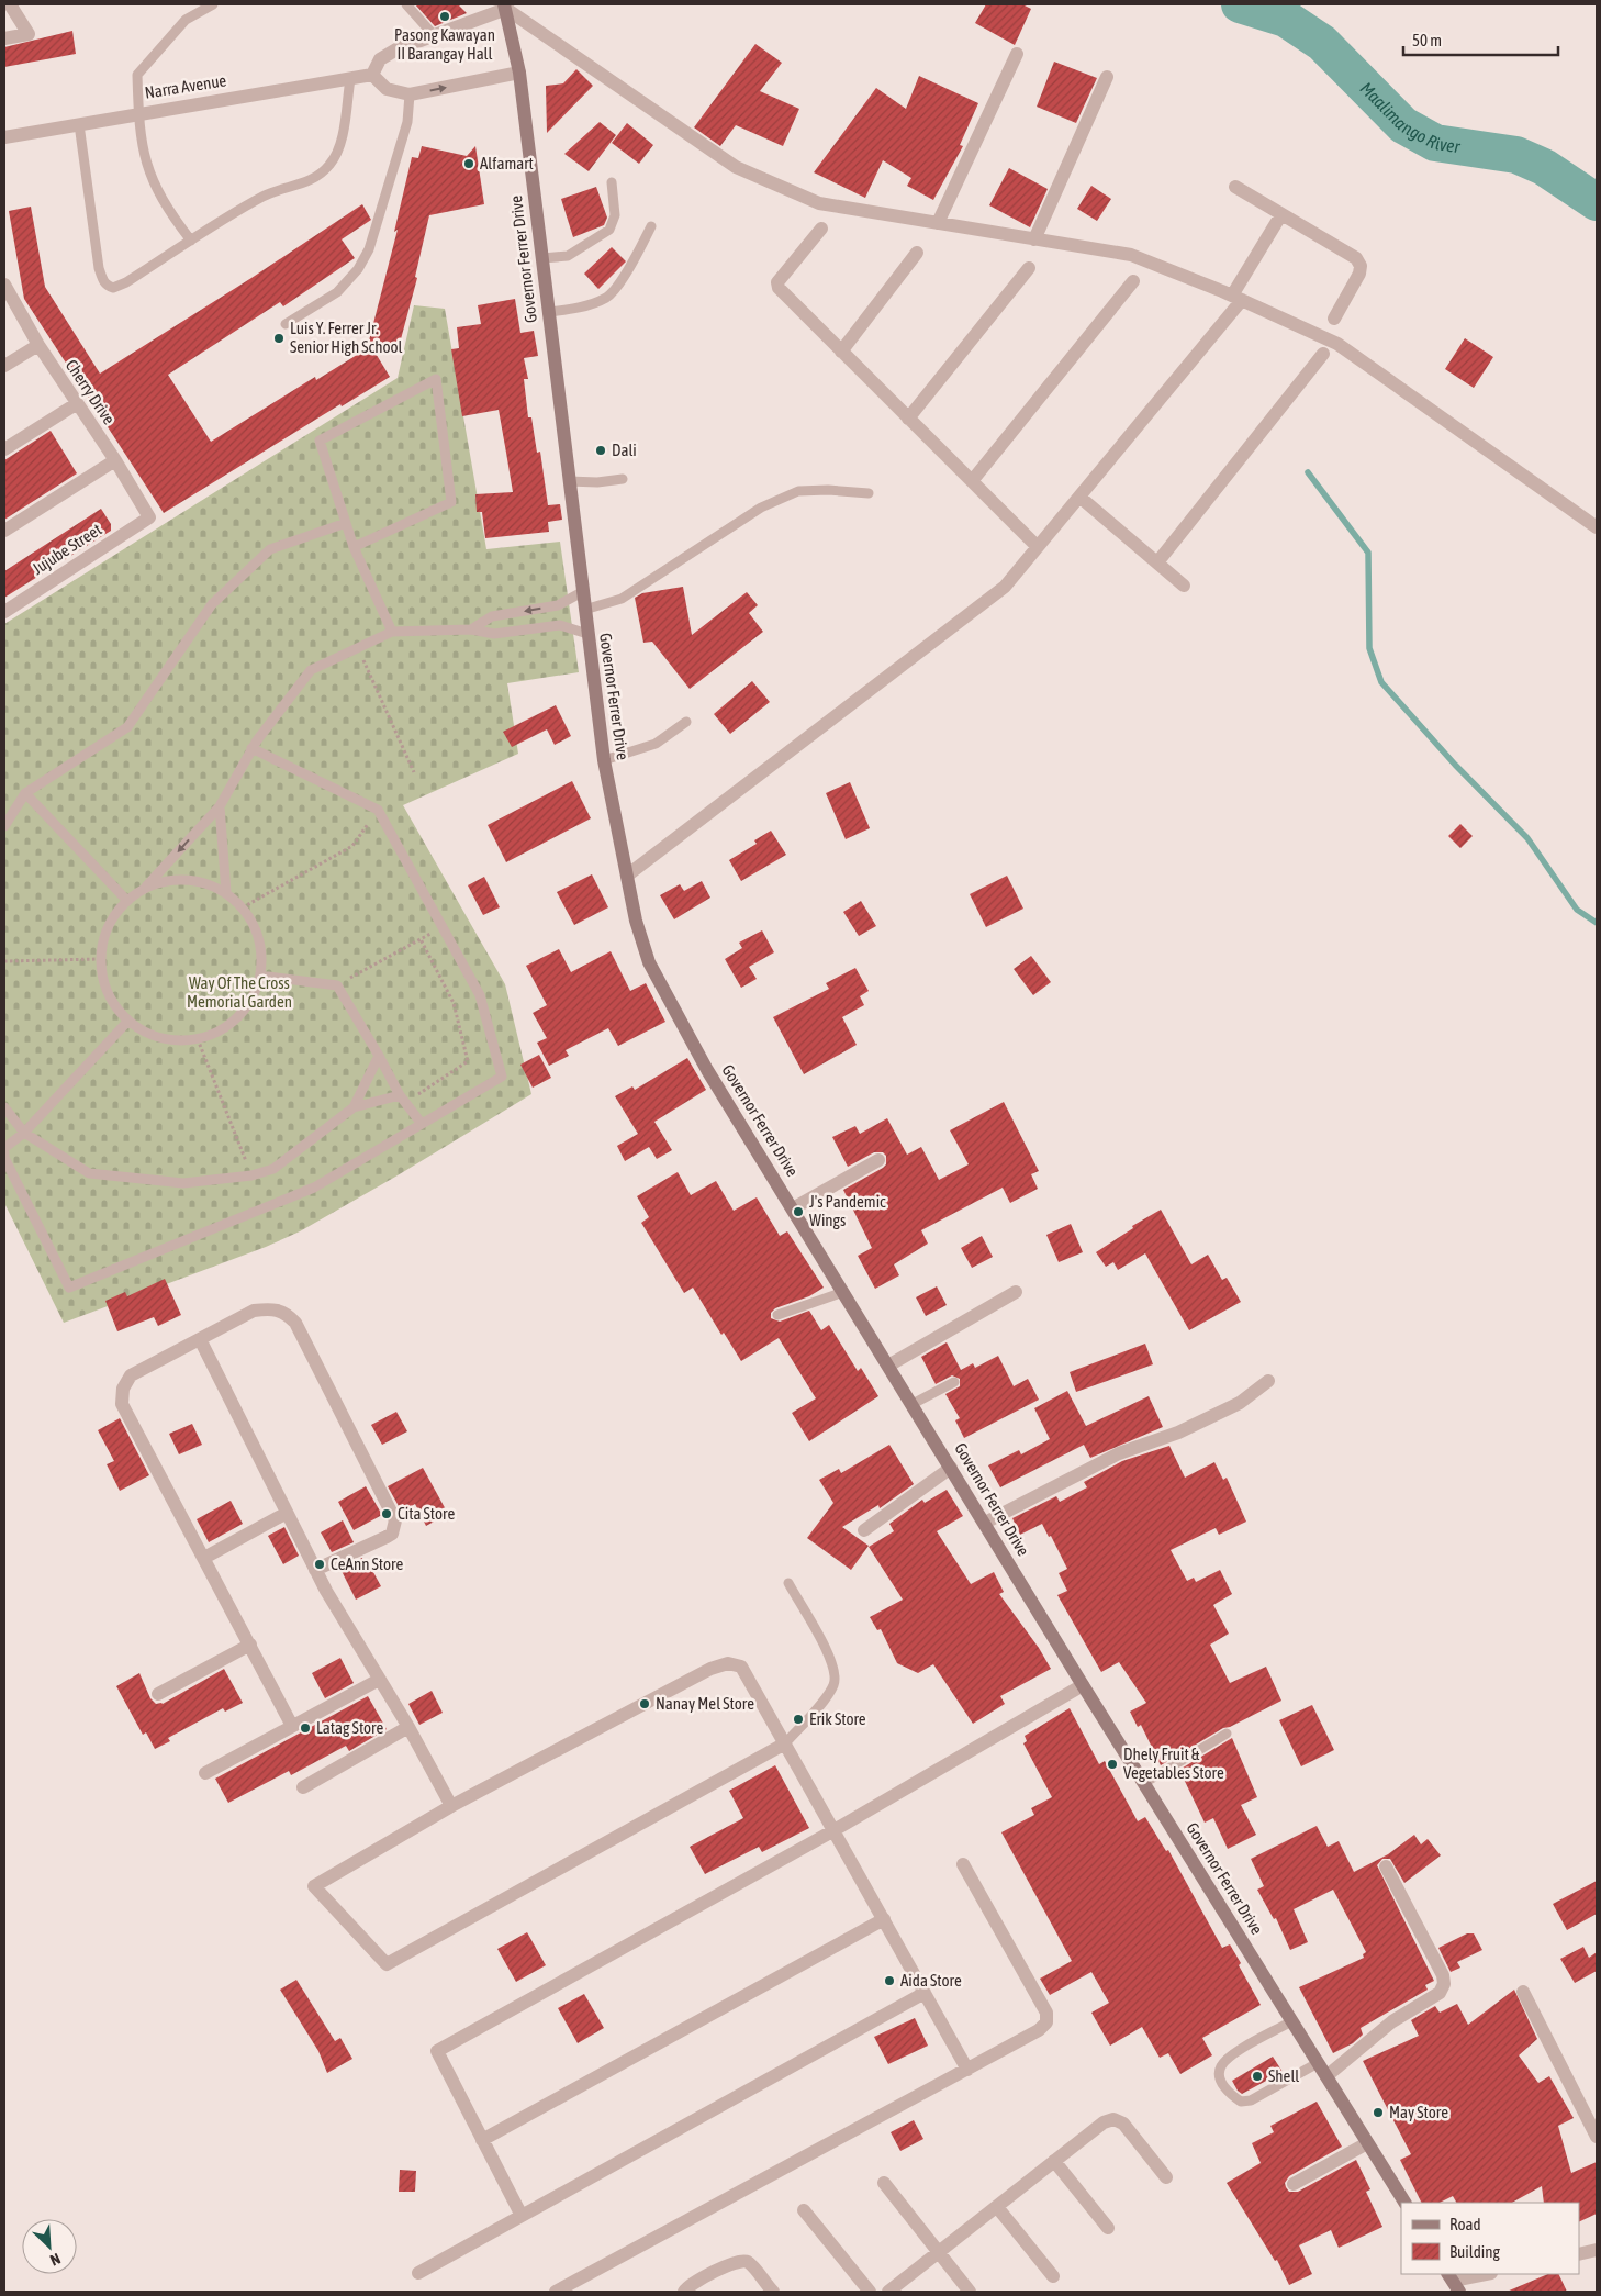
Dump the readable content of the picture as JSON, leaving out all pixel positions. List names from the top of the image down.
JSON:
{
  "streets": {
    "main road": ["Governor Ferrer Drive"],
    "street": ["Narra Avenue", "Cherry Drive", "Jujube Street"]
  },
  "crossings": [
    ["Cherry Drive", "Jujube Street"]
  ],
  "water": ["Maalimango River"],
  "parks": ["Way Of The Cross Memorial Garden"],
  "places": [
    "Pasong Kawayan II Barangay Hall",
    "Alfamart",
    "Luis Y. Ferrer Jr. Senior High School",
    "Dali",
    "J's Pandemic Wings",
    "Cita Store",
    "CeAnn Store",
    "Nanay Mel Store",
    "Erik Store",
    "Latag Store",
    "Dhely Fruit & Vegetables Store",
    "Aida Store",
    "Shell",
    "May Store"
  ],
  "legend": ["Road", "Building"],
  "scale_bar": "50 m",
  "north": "bottom right"
}
